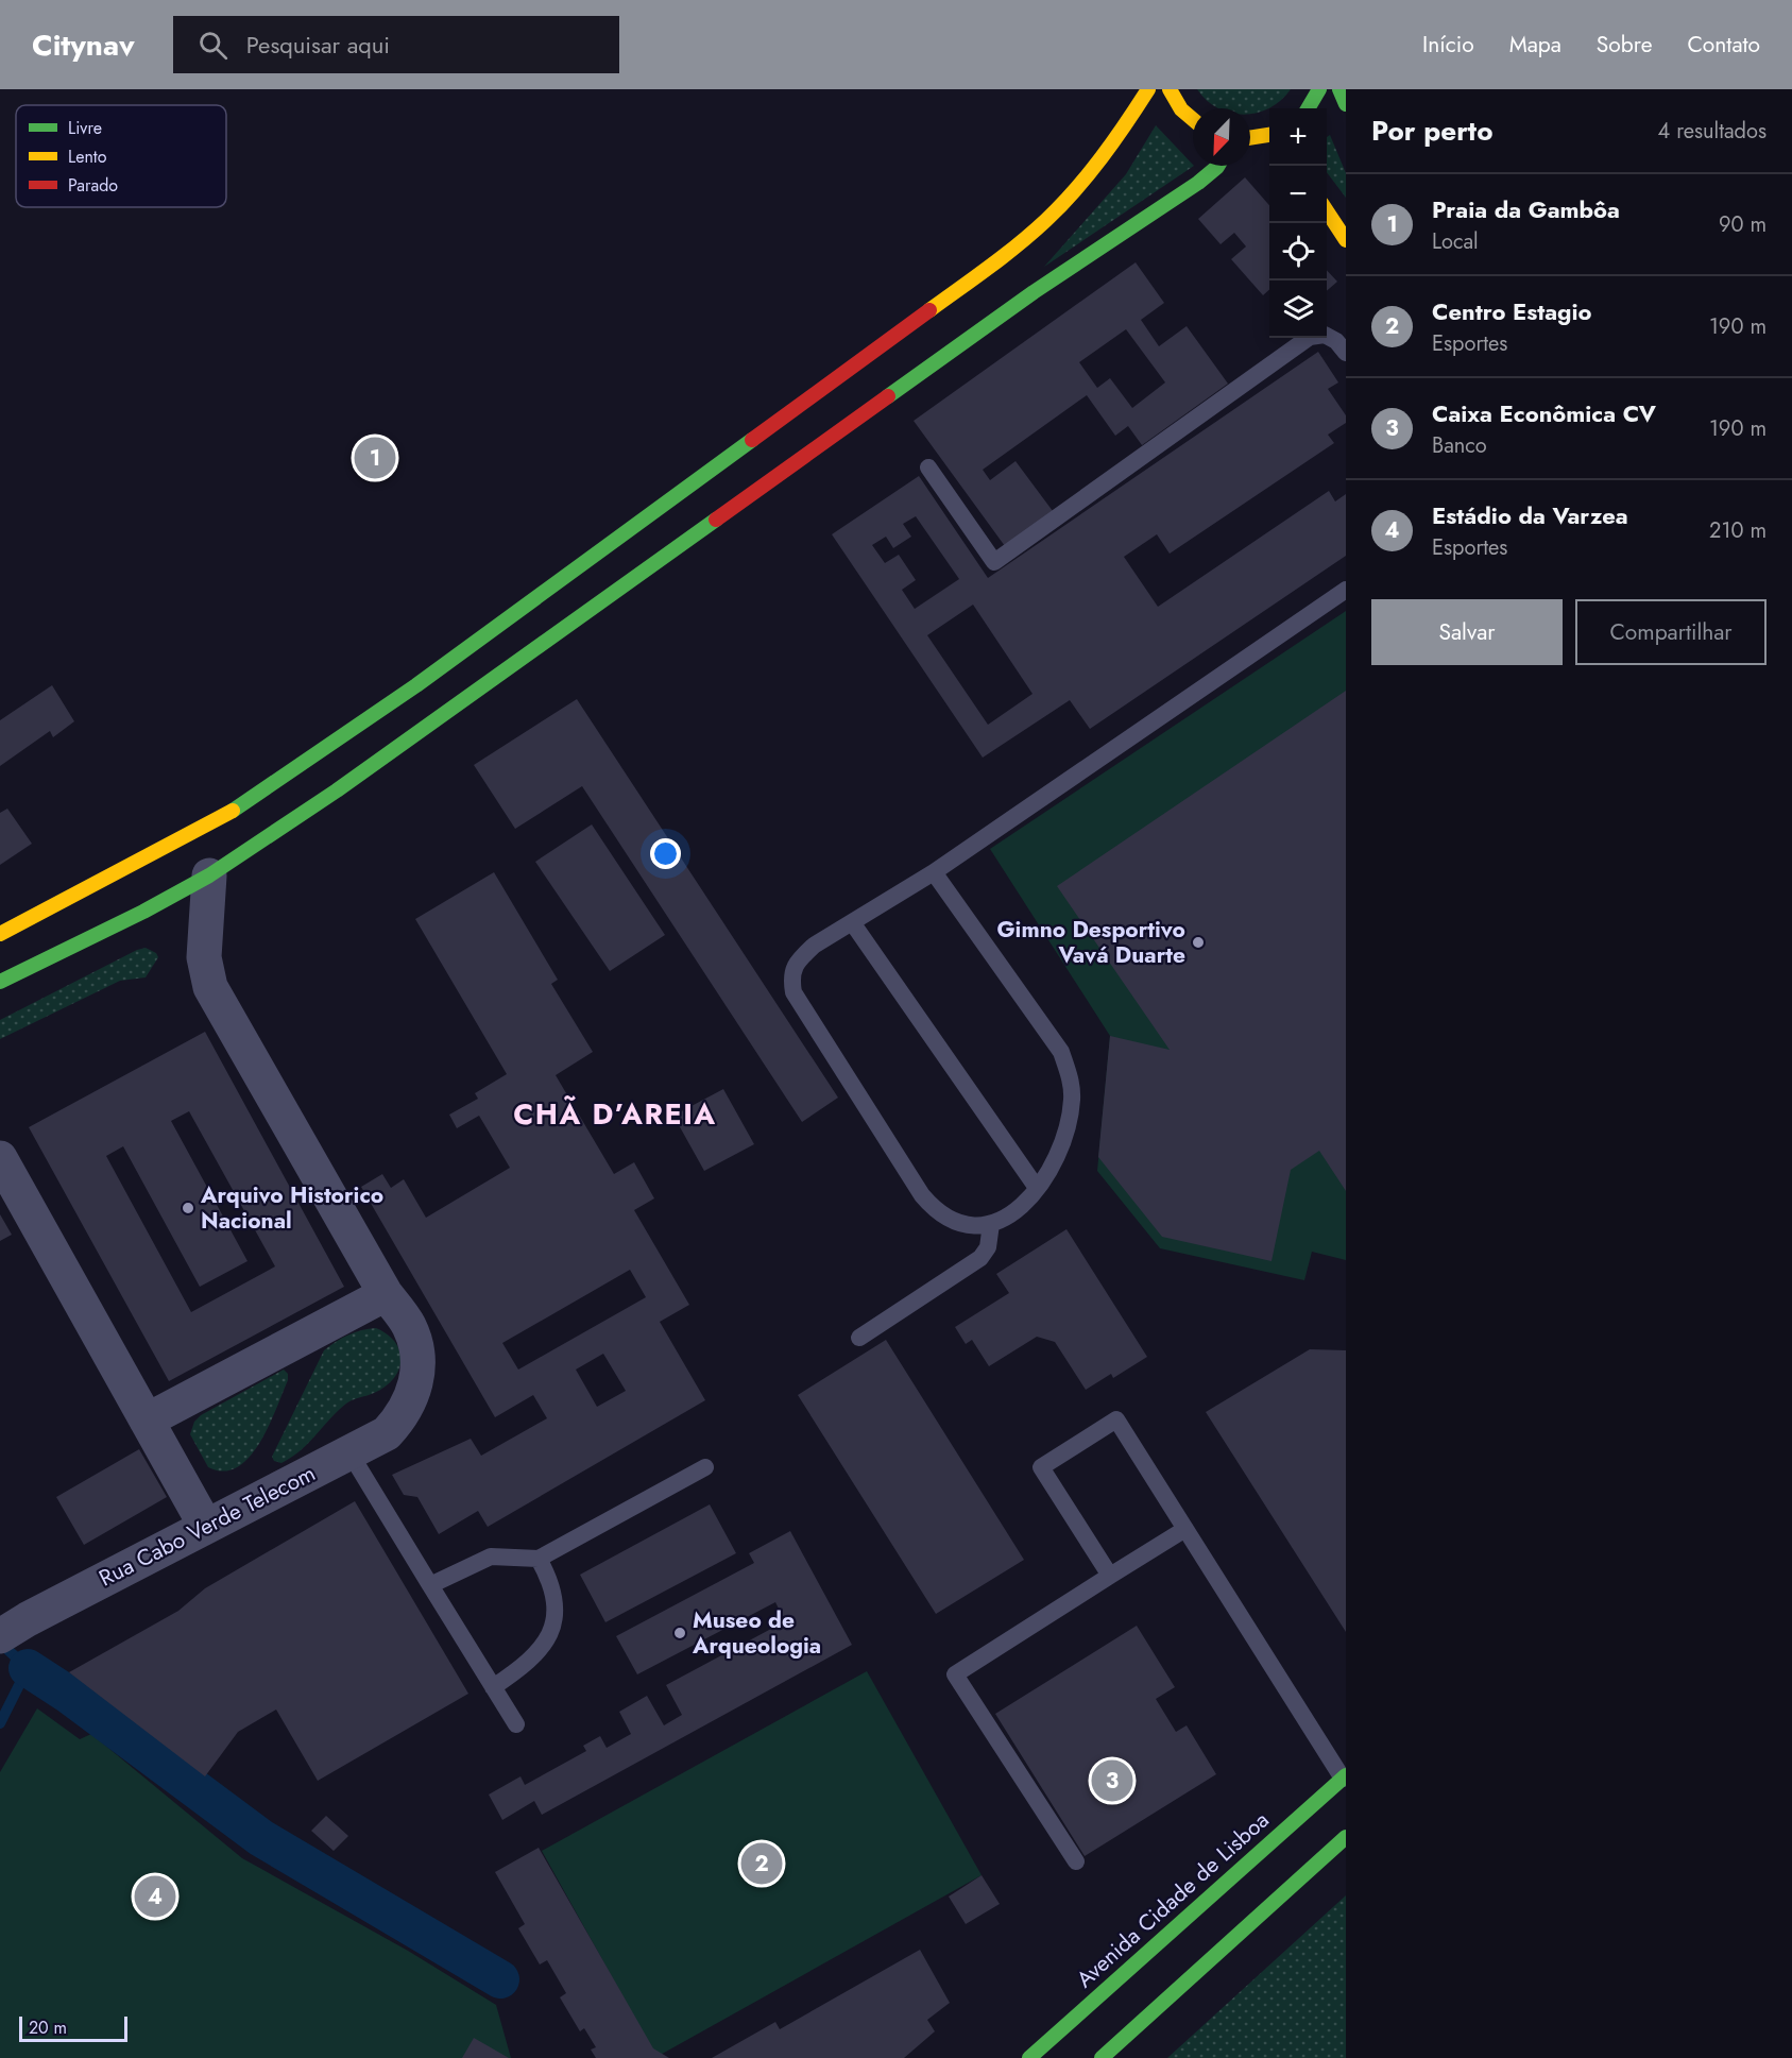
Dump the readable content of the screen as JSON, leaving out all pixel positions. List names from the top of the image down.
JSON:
{
  "streets": {
    "main road": ["Avenida Cidade de Lisboa"],
    "street": ["Rua Cabo Verde Telecom"]
  },
  "districts": ["CHÃ D’AREIA"],
  "places": ["Gimno Desportivo Vavá Duarte", "Arquivo Historico Nacional", "Museo de Arqueologia"],
  "legend": ["Livre", "Lento", "Parado"],
  "scale_bar": "20 m",
  "north": "bottom left",
  "page": {
    "header": "Citynav",
    "search": "Pesquisar aqui",
    "nav": [
      "Início",
      "Mapa",
      "Sobre",
      "Contato"
    ],
    "heading": ["Por perto", "4 resultados"],
    "map_buttons": ["+", "−"],
    "list": [
      {
        "mark": "1",
        "name": "Praia da Gambôa",
        "note": "Local",
        "value": "90 m"
      },
      {
        "mark": "2",
        "name": "Centro Estagio",
        "note": "Esportes",
        "value": "190 m"
      },
      {
        "mark": "3",
        "name": "Caixa Econômica CV",
        "note": "Banco",
        "value": "190 m"
      },
      {
        "mark": "4",
        "name": "Estádio da Varzea",
        "note": "Esportes",
        "value": "210 m"
      }
    ],
    "pins": [
      "1",
      "3",
      "2",
      "4"
    ],
    "buttons": ["Salvar", "Compartilhar"],
    "scale": "20 m"
  }
}
